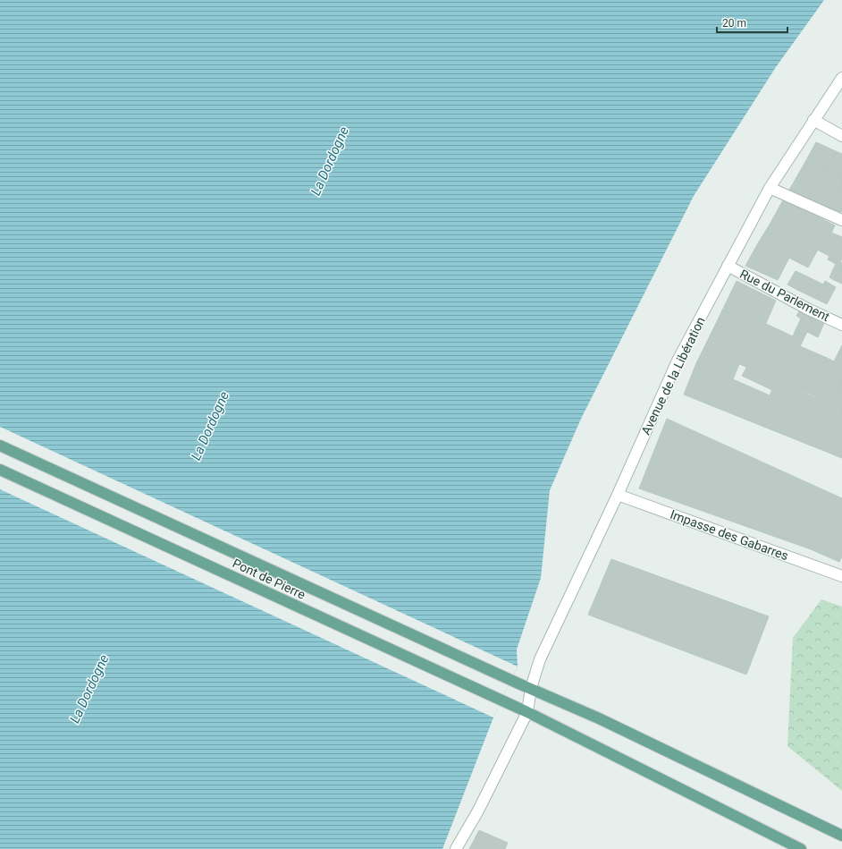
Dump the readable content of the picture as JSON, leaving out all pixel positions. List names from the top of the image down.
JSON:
{
  "streets": {
    "main road": ["Pont de Pierre"],
    "street": ["Rue du Parlement", "Avenue de la Libération", "Impasse des Gabarres"]
  },
  "crossings": [
    ["Rue du Parlement", "Avenue de la Libération"],
    ["Avenue de la Libération", "Impasse des Gabarres"],
    ["Avenue de la Libération", "Pont de Pierre"]
  ],
  "water": ["La Dordogne"],
  "scale_bar": "20 m"
}
